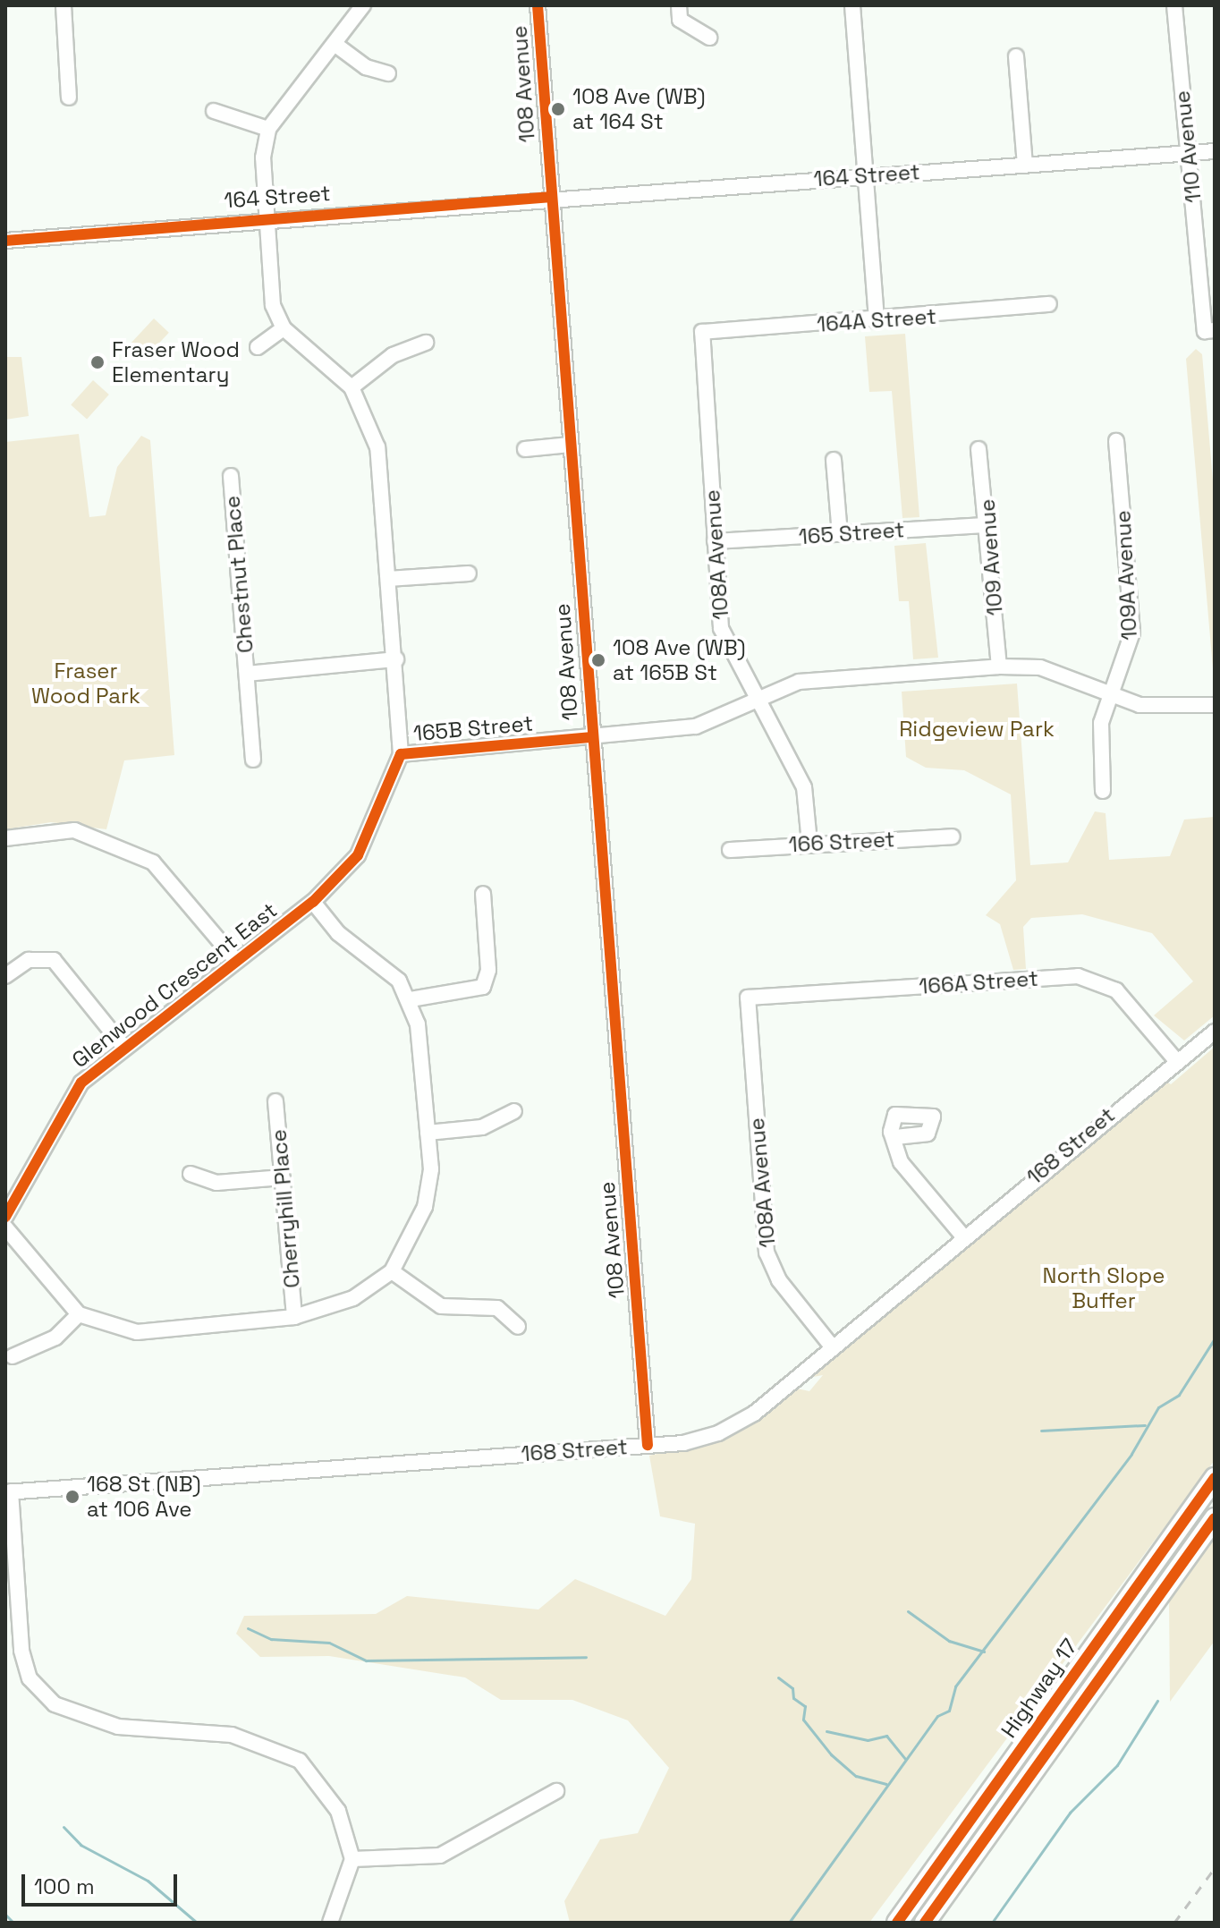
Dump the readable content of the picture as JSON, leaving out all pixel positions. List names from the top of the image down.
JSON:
{
  "streets": {
    "highway": ["Highway 17"],
    "street": [
      "108 Avenue",
      "110 Avenue",
      "164 Street",
      "164A Street",
      "165 Street",
      "108A Avenue",
      "109 Avenue",
      "Chestnut Place",
      "109A Avenue",
      "165B Street",
      "166 Street",
      "166A Street",
      "Glenwood Crescent East",
      "168 Street",
      "Cherryhill Place"
    ]
  },
  "crossings": [
    ["108 Avenue", "164 Street"],
    ["108 Avenue", "165B Street"],
    ["108 Avenue", "168 Street"],
    ["110 Avenue", "164 Street"],
    ["164A Street", "108A Avenue"],
    ["165 Street", "108A Avenue"],
    ["165 Street", "109 Avenue"],
    ["108A Avenue", "165B Street"],
    ["108A Avenue", "166 Street"],
    ["108A Avenue", "166A Street"],
    ["108A Avenue", "168 Street"],
    ["109 Avenue", "165B Street"],
    ["109A Avenue", "165B Street"],
    ["165B Street", "Glenwood Crescent East"],
    ["166A Street", "168 Street"]
  ],
  "parks": ["Fraser Wood Park", "Ridgeview Park", "North Slope Buffer"],
  "places": [
    "108 Ave (WB) at 164 St",
    "Fraser Wood Elementary",
    "108 Ave (WB) at 165B St",
    "168 St (NB) at 106 Ave"
  ],
  "scale_bar": "100 m"
}
